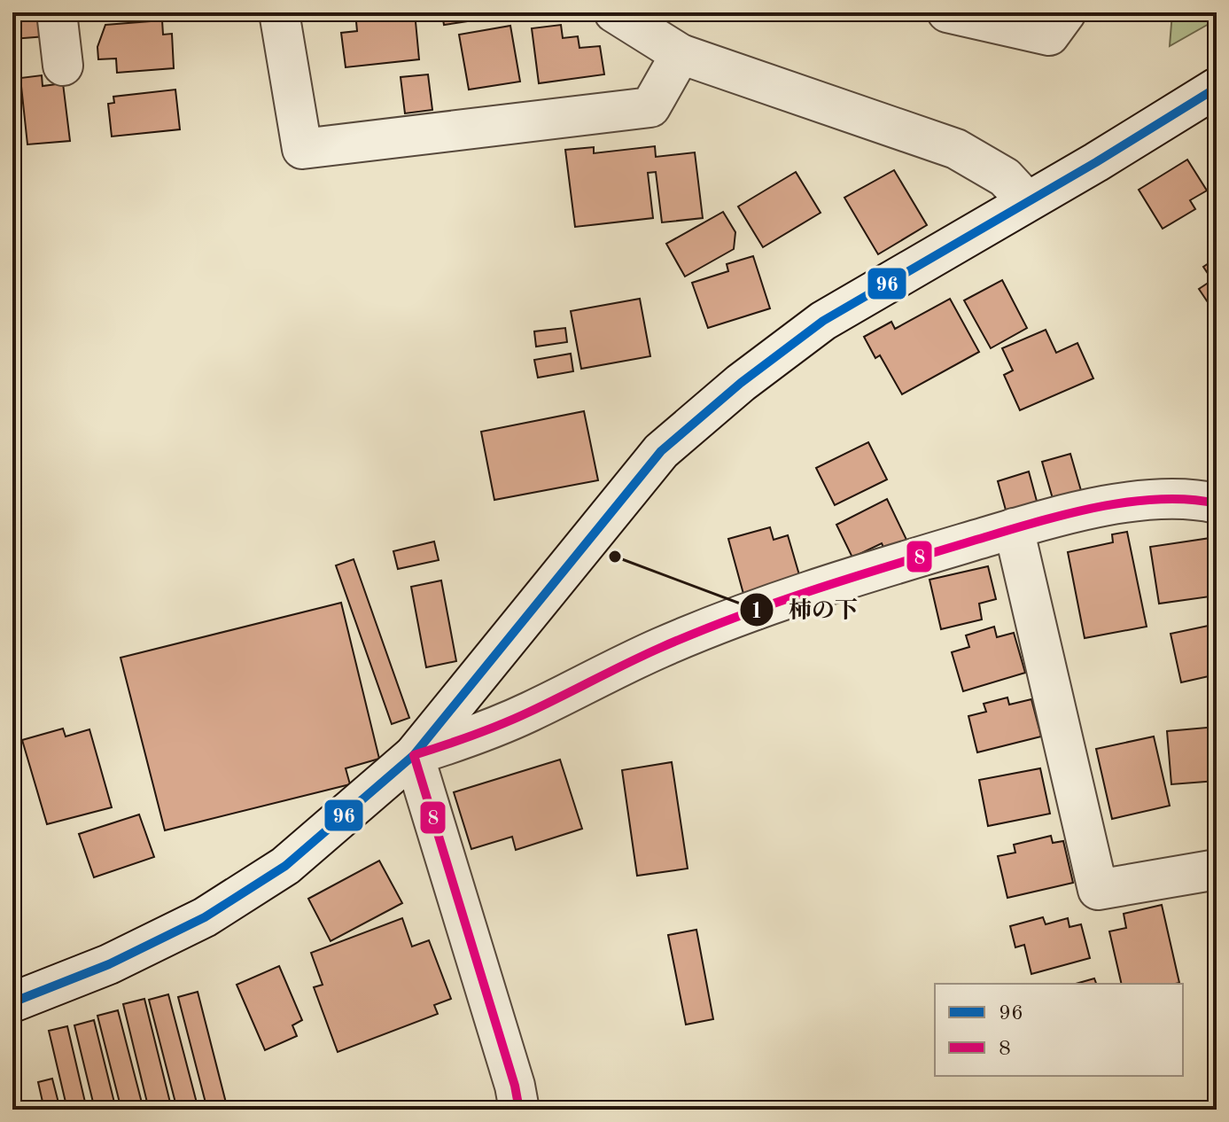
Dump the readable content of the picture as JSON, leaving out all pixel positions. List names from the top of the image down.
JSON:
{
  "places": ["柿の下"],
  "lines": ["transit line 96", "transit line 8"],
  "legend": ["96", "8"]
}
